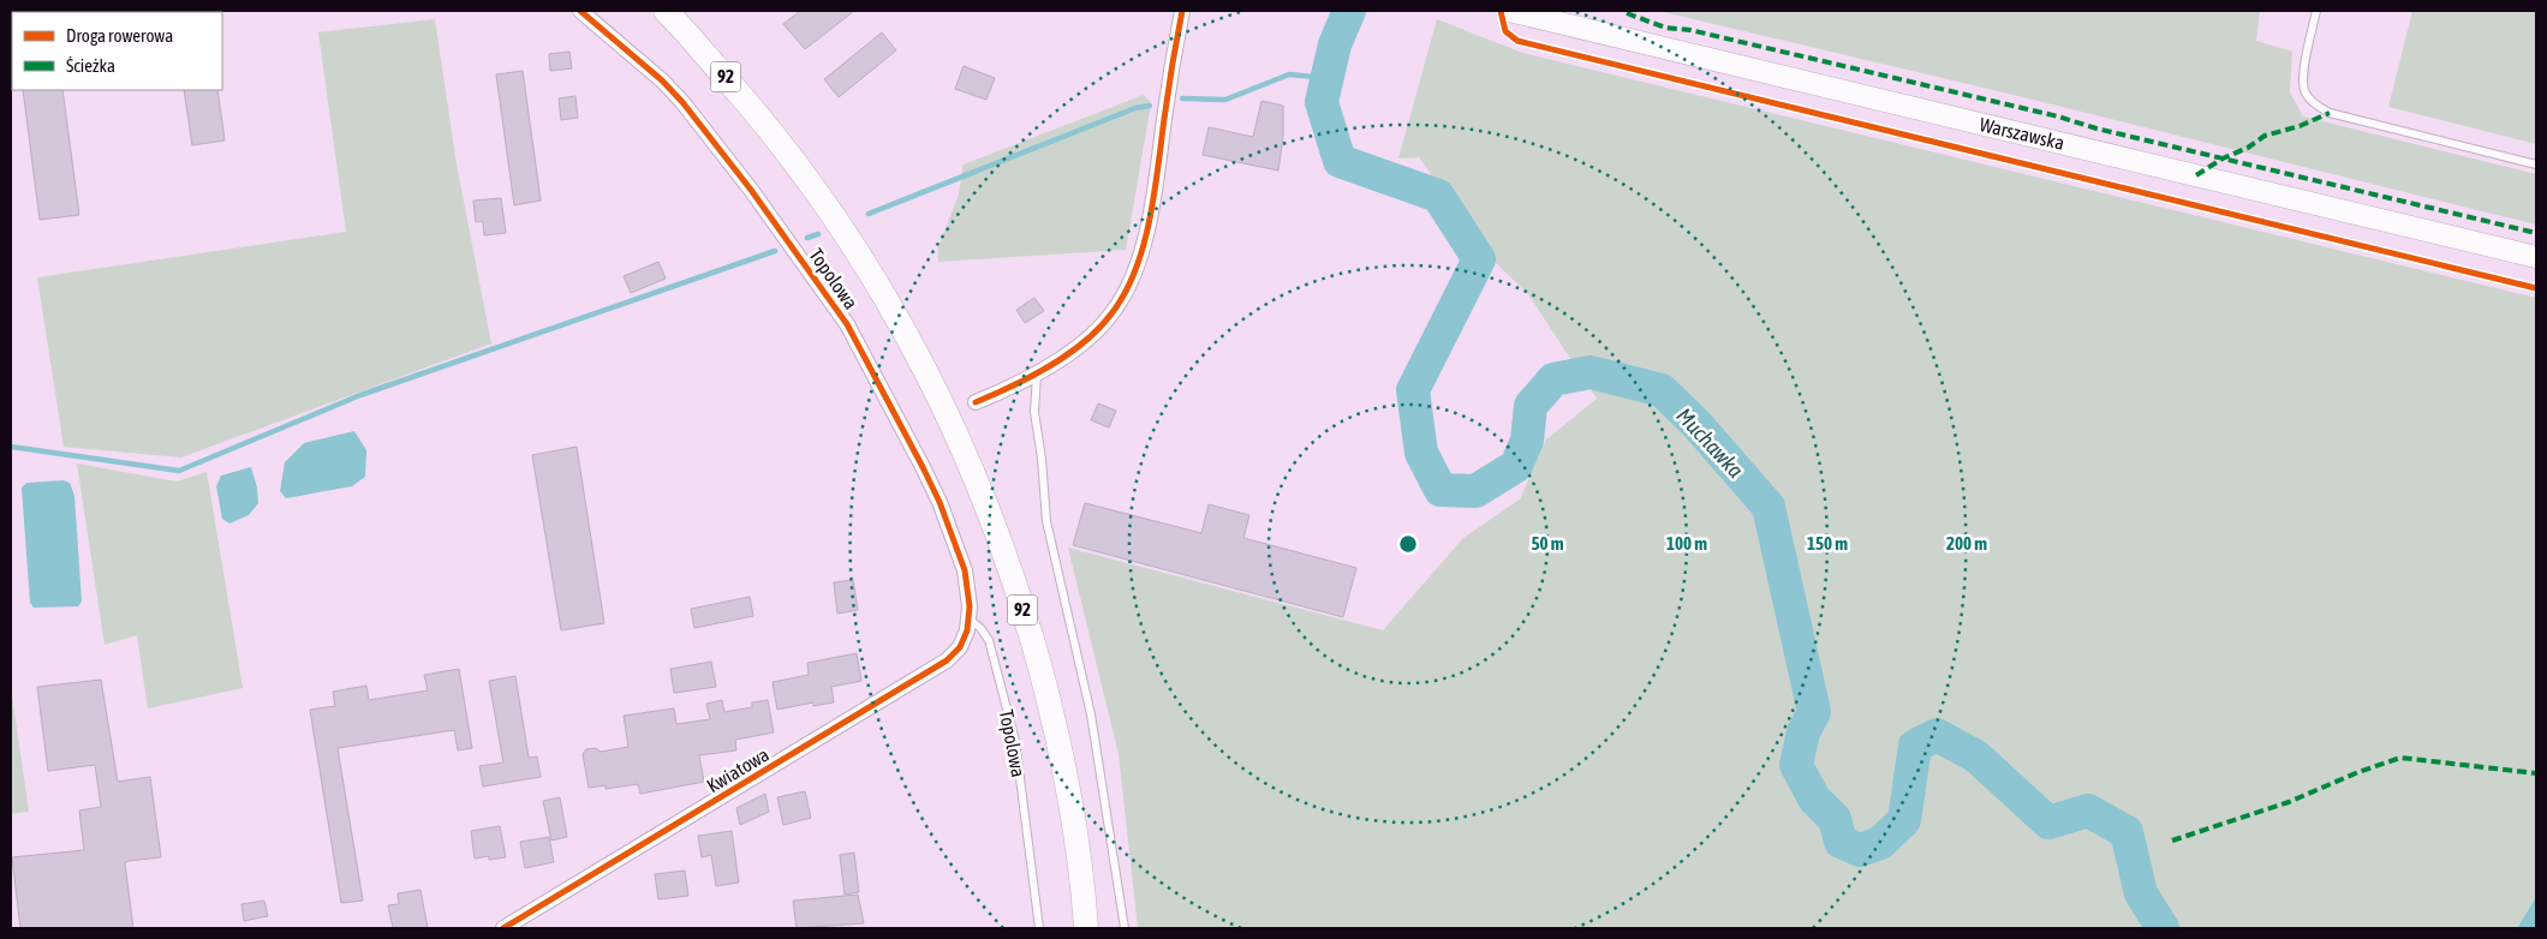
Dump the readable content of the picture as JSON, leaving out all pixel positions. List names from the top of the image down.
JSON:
{
  "streets": {
    "main road": ["92", "Warszawska"],
    "street": ["Topolowa", "Kwiatowa"]
  },
  "crossings": [
    ["Topolowa", "Kwiatowa"]
  ],
  "water": ["Muchawka"],
  "legend": ["Droga rowerowa", "Ścieżka"],
  "rings": [
    "50 m",
    "100 m",
    "150 m",
    "200 m"
  ]
}
